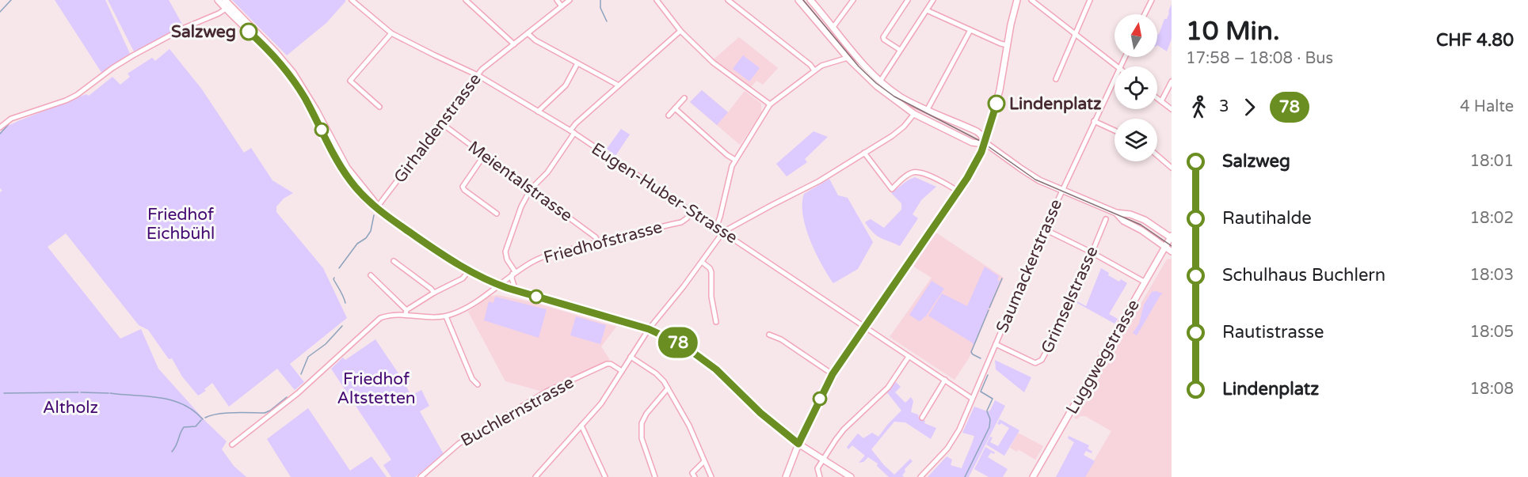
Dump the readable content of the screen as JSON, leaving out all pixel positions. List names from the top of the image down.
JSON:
{
  "streets": {
    "street": [
      "Girhaldenstrasse",
      "Meientalstrasse",
      "Eugen-Huber-Strasse",
      "Friedhofstrasse",
      "Saumackerstrasse",
      "Grimselstrasse",
      "Luggwegstrasse",
      "Buchlernstrasse"
    ]
  },
  "crossings": [
    ["Girhaldenstrasse", "Meientalstrasse"],
    ["Girhaldenstrasse", "Eugen-Huber-Strasse"],
    ["Meientalstrasse", "Friedhofstrasse"],
    ["Eugen-Huber-Strasse", "Friedhofstrasse"],
    ["Eugen-Huber-Strasse", "Saumackerstrasse"],
    ["Saumackerstrasse", "Grimselstrasse"]
  ],
  "parks": ["Friedhof Eichbühl", "Friedhof Altstetten", "Altholz"],
  "places": ["Salzweg", "Lindenplatz"],
  "lines": ["bus line 78"],
  "north": "top",
  "page": {
    "on_map": "78",
    "heading": ["10 Min.", "17:58 – 18:08 · Bus", "CHF 4.80"],
    "legs": ["3", "78", "4 Halte"],
    "list": [
      {
        "name": "Salzweg",
        "value": "18:01"
      },
      {
        "name": "Rautihalde",
        "value": "18:02"
      },
      {
        "name": "Schulhaus Buchlern",
        "value": "18:03"
      },
      {
        "name": "Rautistrasse",
        "value": "18:05"
      },
      {
        "name": "Lindenplatz",
        "value": "18:08"
      }
    ]
  }
}
